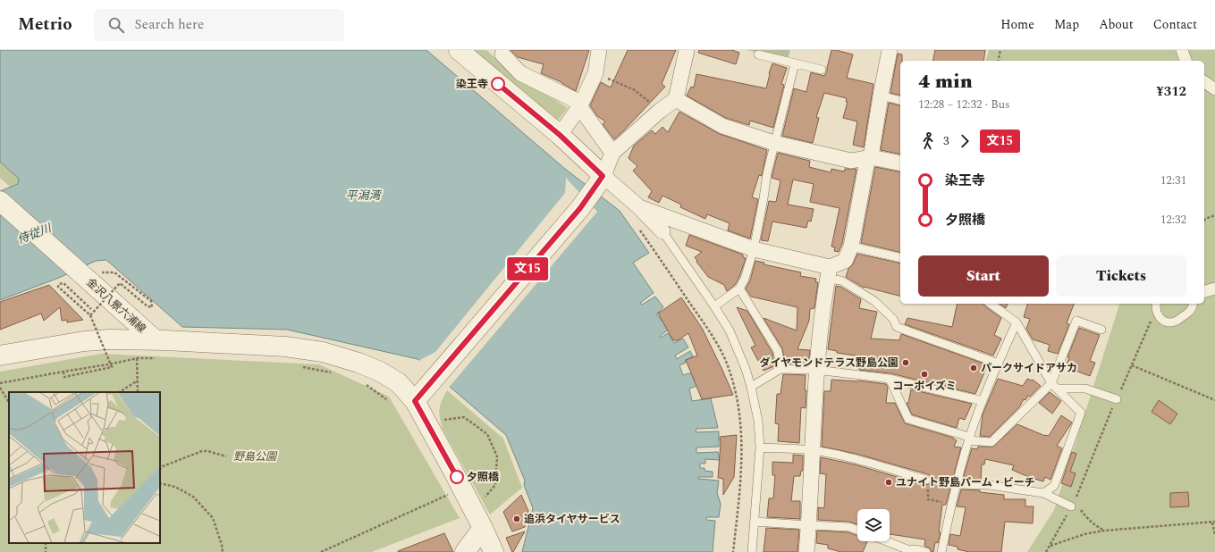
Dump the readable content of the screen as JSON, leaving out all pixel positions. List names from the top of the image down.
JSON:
{
  "streets": {
    "street": ["金沢八景六浦線"]
  },
  "water": ["平潟湾", "侍従川"],
  "parks": ["野島公園"],
  "places": [
    "染王寺",
    "ダイヤモンドテラス野島公園",
    "パークサイドアサカ",
    "コーポイズミ",
    "夕照橋",
    "ユナイト野島パーム・ビーチ",
    "追浜タイヤサービス"
  ],
  "lines": ["bus line 文15"],
  "page": {
    "header": "Metrio",
    "search": "Search here",
    "nav": [
      "Home",
      "Map",
      "About",
      "Contact"
    ],
    "on_map": "文15",
    "heading": ["4 min", "12:28 – 12:32 · Bus", "¥312"],
    "legs": ["3", "文15"],
    "list": [
      {
        "name": "染王寺",
        "value": "12:31"
      },
      {
        "name": "夕照橋",
        "value": "12:32"
      }
    ],
    "buttons": ["Start", "Tickets"]
  }
}
